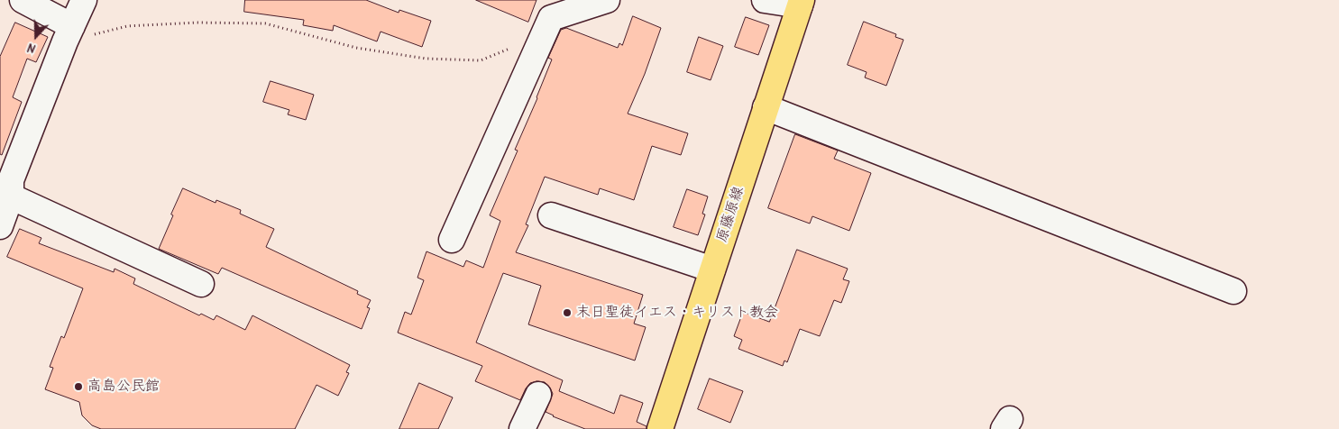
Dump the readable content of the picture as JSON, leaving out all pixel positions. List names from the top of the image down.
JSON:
{
  "streets": {
    "main road": ["原藤原線"]
  },
  "places": ["末日聖徒イエス・キリスト教会", "高島公民館"],
  "north": "bottom"
}
